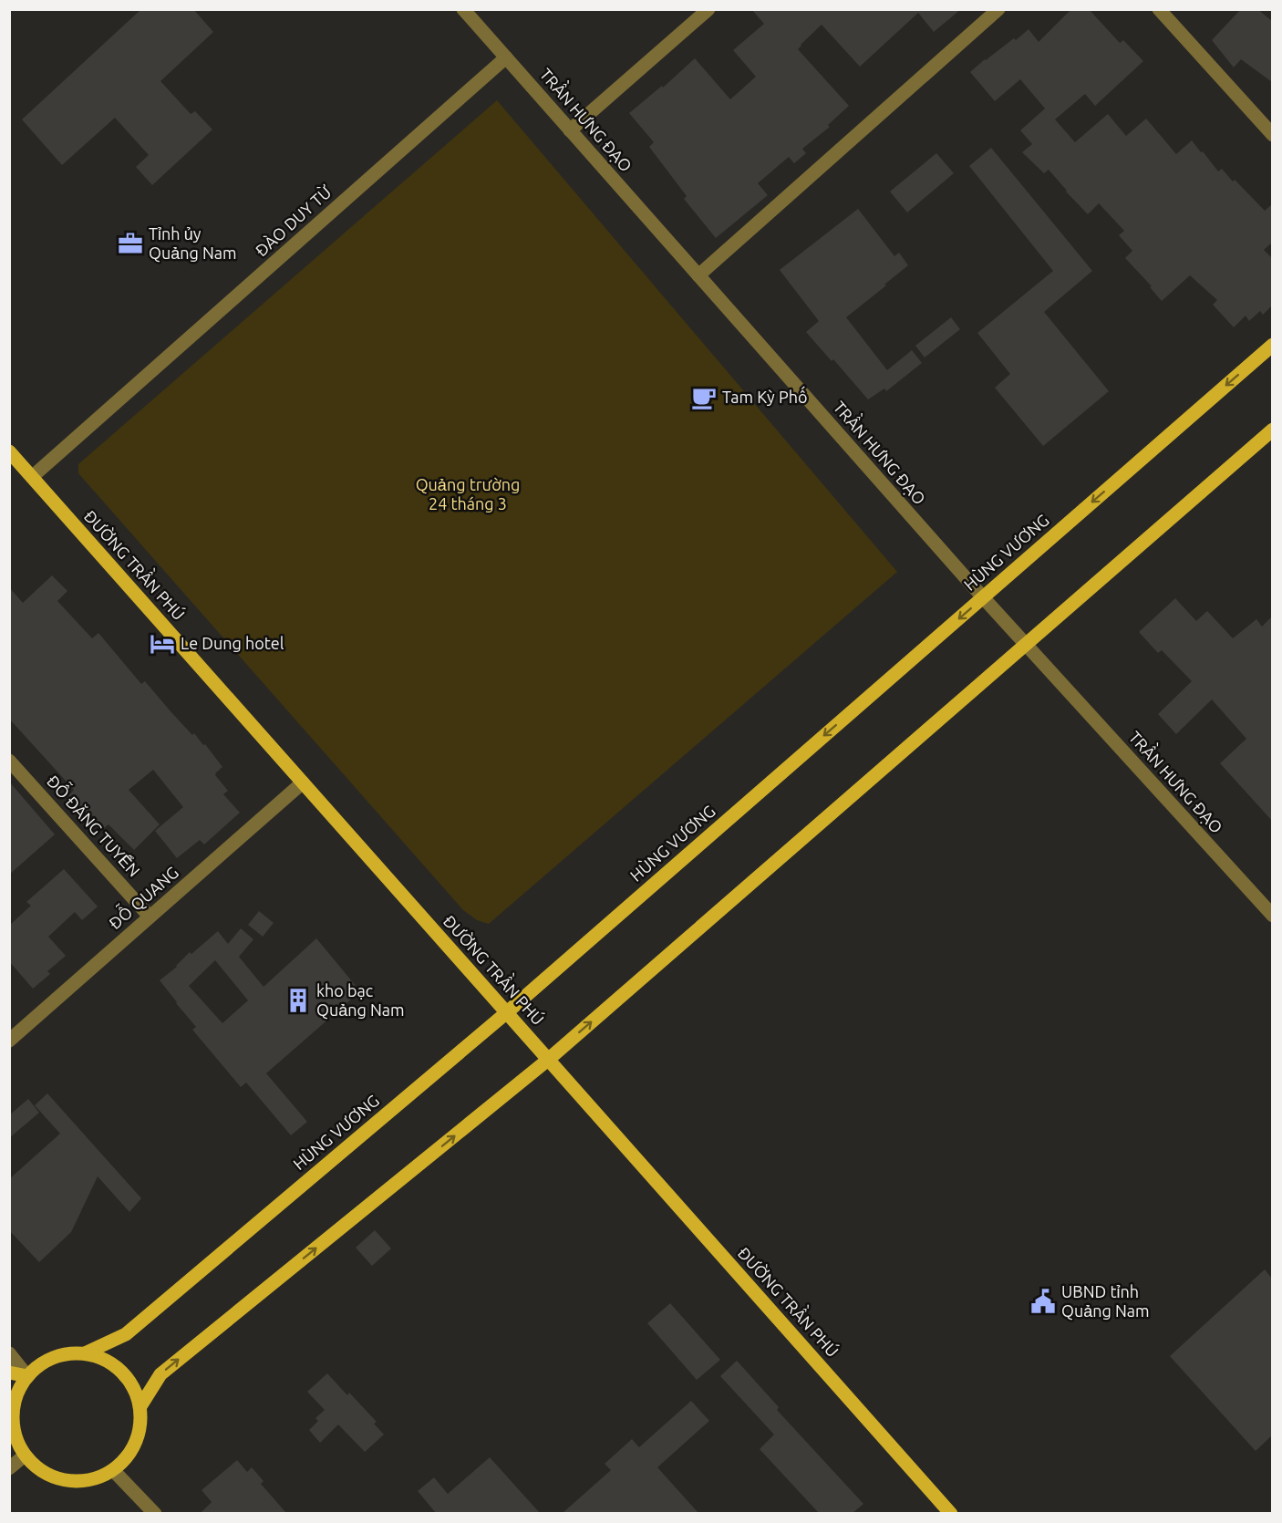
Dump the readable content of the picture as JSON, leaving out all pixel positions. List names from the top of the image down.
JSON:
{
  "streets": {
    "main road": ["HÙNG VƯƠNG", "ĐƯỜNG TRẦN PHÚ"],
    "street": [
      "TRẦN HƯNG ĐẠO",
      "ĐÀO DUY TỪ",
      "ĐỖ ĐĂNG TUYỂN",
      "ĐỖ QUANG"
    ]
  },
  "crossings": [
    ["TRẦN HƯNG ĐẠO", "ĐÀO DUY TỪ"],
    ["TRẦN HƯNG ĐẠO", "HÙNG VƯƠNG"],
    ["ĐÀO DUY TỪ", "ĐƯỜNG TRẦN PHÚ"],
    ["HÙNG VƯƠNG", "ĐƯỜNG TRẦN PHÚ"],
    ["ĐƯỜNG TRẦN PHÚ", "ĐỖ QUANG"],
    ["ĐỖ ĐĂNG TUYỂN", "ĐỖ QUANG"]
  ],
  "parks": ["Quảng trường 24 tháng 3"],
  "places": {
    "office": ["Tỉnh ủy Quảng Nam"],
    "cafe": ["Tam Kỳ Phố"],
    "hotel": ["Le Dung hotel"],
    "building": ["kho bạc Quảng Nam"],
    "public building": ["UBND tỉnh Quảng Nam"]
  }
}
